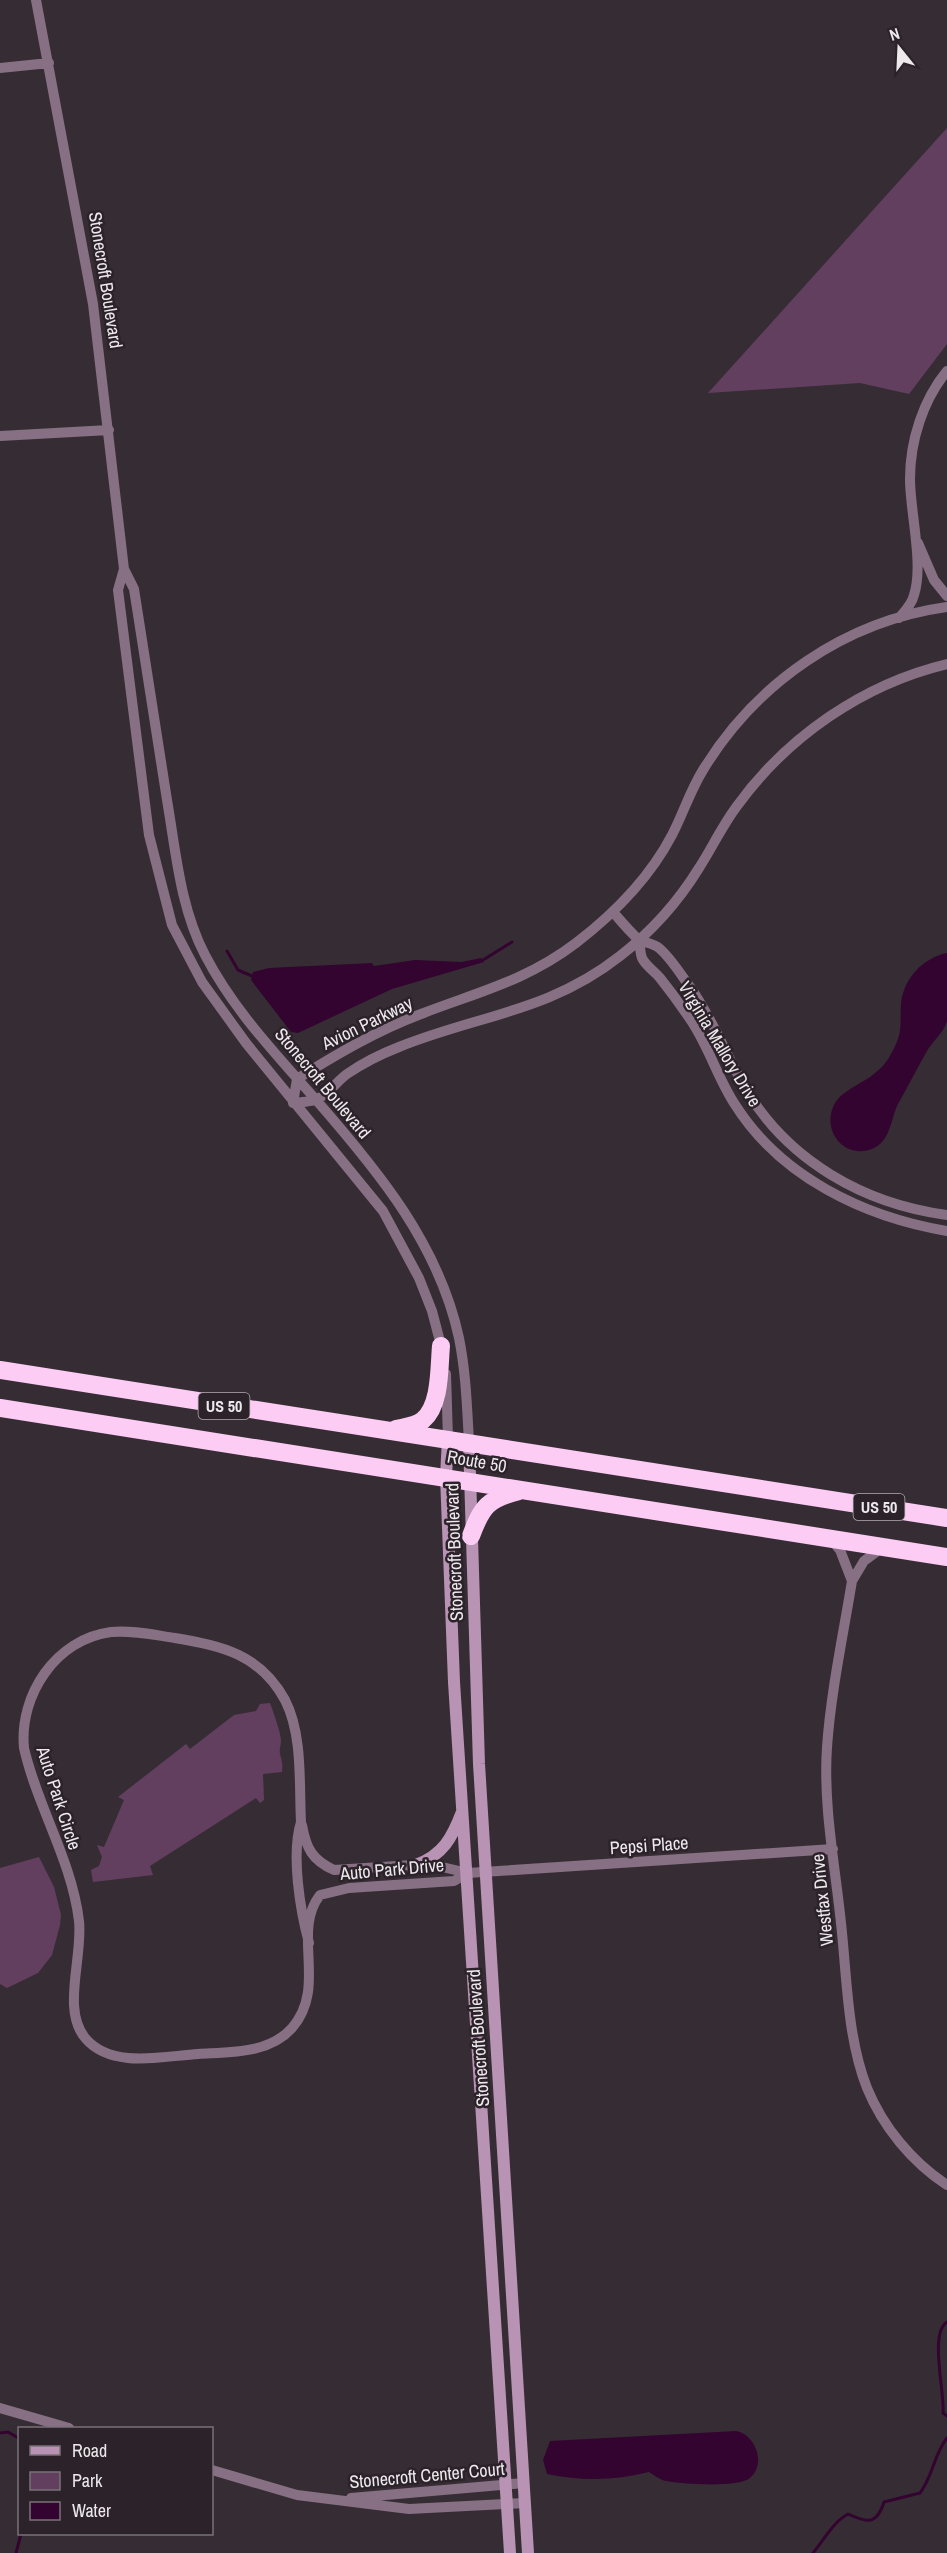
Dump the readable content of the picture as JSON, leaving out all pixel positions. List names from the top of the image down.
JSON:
{
  "streets": {
    "highway": ["US 50", "Route 50"],
    "main road": ["Stonecroft Boulevard"],
    "street": [
      "Avion Parkway",
      "Virginia Mallory Drive",
      "Auto Park Circle",
      "Pepsi Place",
      "Auto Park Drive",
      "Westfax Drive",
      "Stonecroft Center Court"
    ]
  },
  "crossings": [
    ["Stonecroft Boulevard", "Avion Parkway"],
    ["Stonecroft Boulevard", "Route 50"],
    ["Stonecroft Boulevard", "Pepsi Place"],
    ["Stonecroft Boulevard", "Auto Park Drive"],
    ["Stonecroft Boulevard", "Stonecroft Center Court"],
    ["Avion Parkway", "Virginia Mallory Drive"],
    ["Route 50", "Westfax Drive"],
    ["Auto Park Circle", "Auto Park Drive"],
    ["Pepsi Place", "Auto Park Drive"],
    ["Pepsi Place", "Westfax Drive"]
  ],
  "legend": ["Road", "Park", "Water"],
  "north": "top"
}
